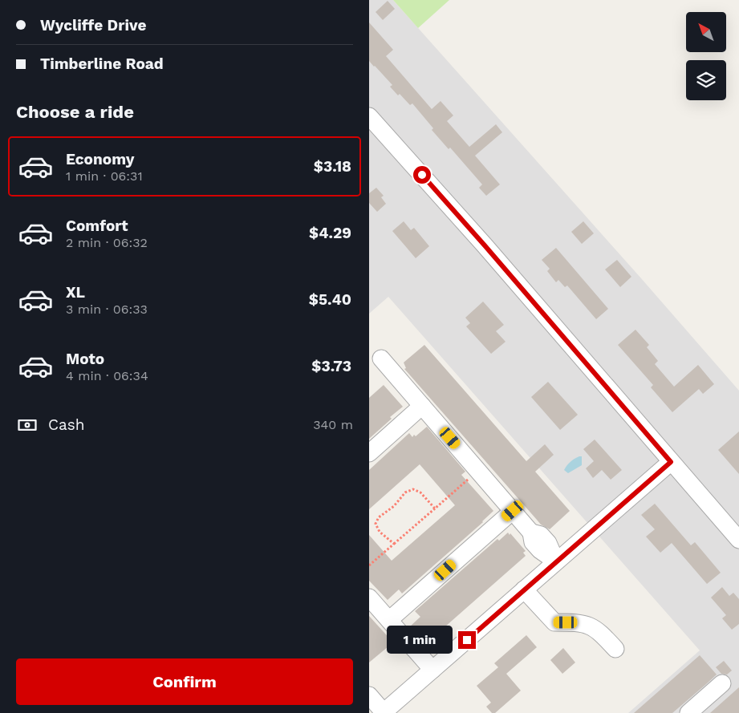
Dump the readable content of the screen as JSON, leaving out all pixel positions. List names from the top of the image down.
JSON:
{
  "north": "top left",
  "page": {
    "banner": ["Wycliffe Drive", "Timberline Road"],
    "heading": "Choose a ride",
    "list": [
      {
        "name": "Economy",
        "note": "1 min · 06:31",
        "value": "$3.18"
      },
      {
        "name": "Comfort",
        "note": "2 min · 06:32",
        "value": "$4.29"
      },
      {
        "name": "XL",
        "note": "3 min · 06:33",
        "value": "$5.40"
      },
      {
        "name": "Moto",
        "note": "4 min · 06:34",
        "value": "$3.73"
      }
    ],
    "pay": ["Cash", "340 m"],
    "bubble": "1 min",
    "buttons": "Confirm"
  }
}
